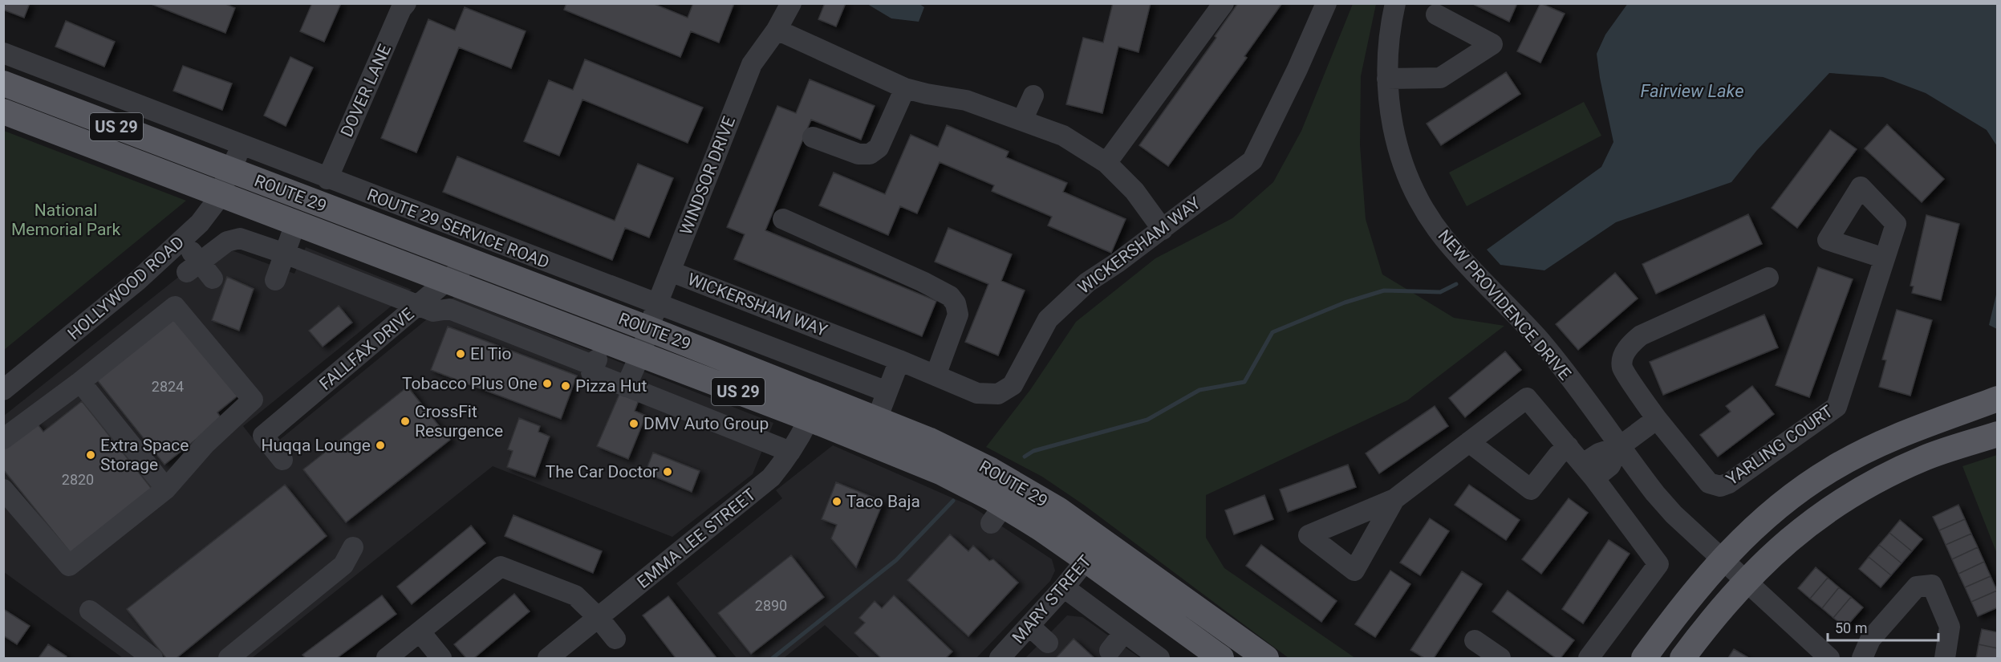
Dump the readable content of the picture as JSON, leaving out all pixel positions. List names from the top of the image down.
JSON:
{
  "streets": {
    "main road": ["US 29", "ROUTE 29"],
    "street": [
      "DOVER LANE",
      "WINDSOR DRIVE",
      "ROUTE 29 SERVICE ROAD",
      "WICKERSHAM WAY",
      "HOLLYWOOD ROAD",
      "NEW PROVIDENCE DRIVE",
      "FALLFAX DRIVE",
      "YARLING COURT",
      "EMMA LEE STREET",
      "MARY STREET"
    ]
  },
  "crossings": [
    ["DOVER LANE", "ROUTE 29 SERVICE ROAD"],
    ["WINDSOR DRIVE", "ROUTE 29"],
    ["WINDSOR DRIVE", "ROUTE 29 SERVICE ROAD"],
    ["WINDSOR DRIVE", "WICKERSHAM WAY"],
    ["ROUTE 29", "HOLLYWOOD ROAD"],
    ["ROUTE 29", "FALLFAX DRIVE"],
    ["ROUTE 29", "EMMA LEE STREET"],
    ["ROUTE 29", "MARY STREET"],
    ["ROUTE 29 SERVICE ROAD", "HOLLYWOOD ROAD"]
  ],
  "water": ["Fairview Lake"],
  "parks": ["National Memorial Park"],
  "places": [
    "El Tio",
    "Tobacco Plus One",
    "Pizza Hut",
    "CrossFit Resurgence",
    "DMV Auto Group",
    "Huqqa Lounge",
    "Extra Space Storage",
    "The Car Doctor",
    "Taco Baja"
  ],
  "house_numbers": ["2824", "2820", "2890"],
  "scale_bar": "50 m"
}
